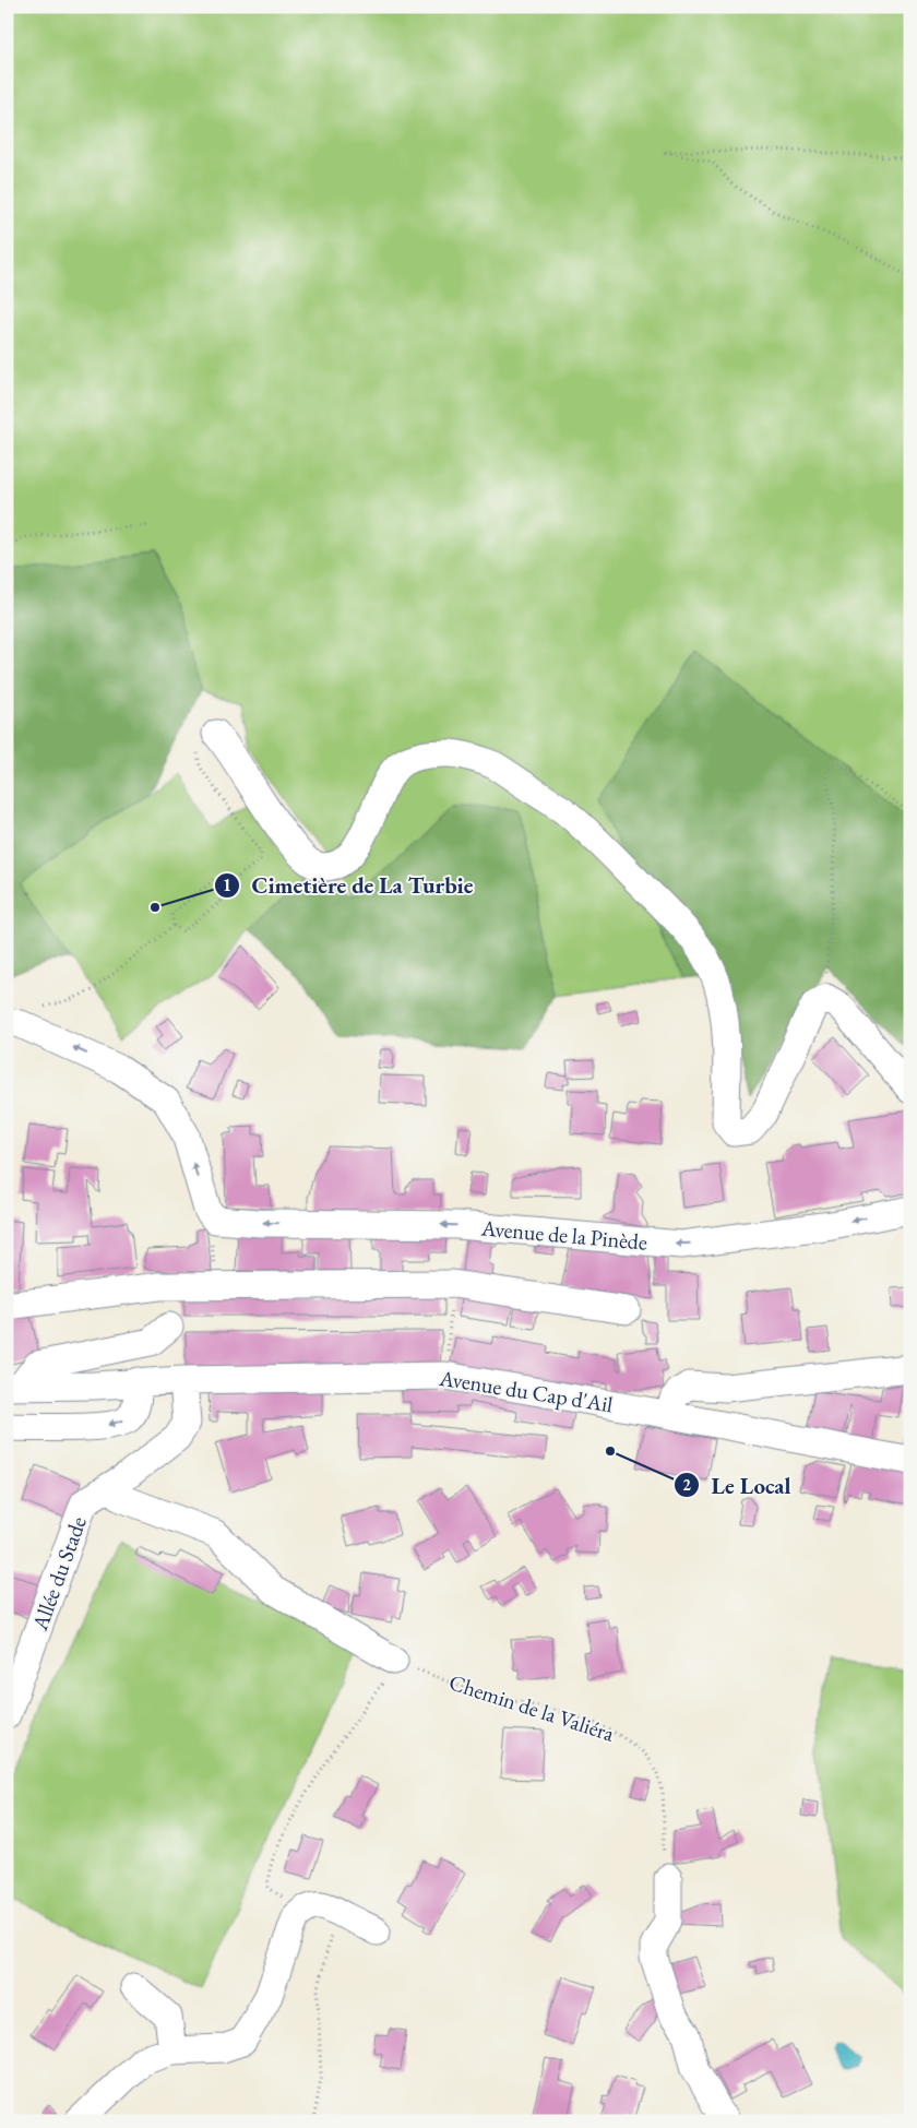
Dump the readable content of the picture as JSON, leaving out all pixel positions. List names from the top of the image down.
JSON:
{
  "streets": {
    "street": ["Avenue de la Pinède", "Avenue du Cap d'Ail", "Allée du Stade"],
    "path": ["Chemin de la Valiéra"]
  },
  "crossings": [
    ["Avenue du Cap d'Ail", "Allée du Stade"]
  ],
  "places": ["Cimetière de La Turbie", "Le Local"]
}
